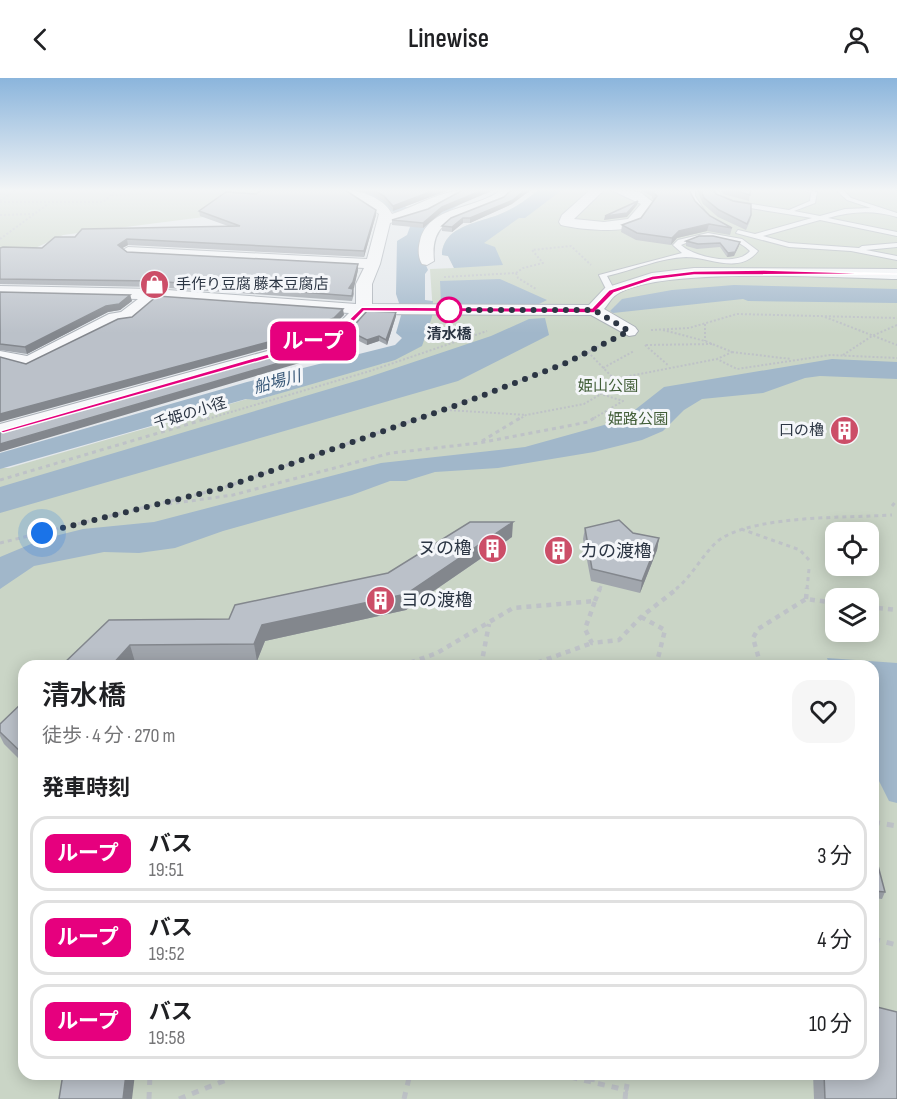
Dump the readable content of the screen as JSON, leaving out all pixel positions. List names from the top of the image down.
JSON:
{
  "streets": {
    "path": ["千姫の小径"]
  },
  "water": ["船場川"],
  "parks": ["姫山公園", "姫路公園"],
  "places": {
    "shop": ["手作り豆腐 藤本豆腐店"],
    "other": ["清水橋"],
    "building": [
      "口の櫓",
      "ヌの櫓",
      "カの渡櫓",
      "ヨの渡櫓"
    ]
  },
  "lines": ["bus line ループ"],
  "page": {
    "header": "Linewise",
    "on_map": "ループ",
    "heading": [
      ["清水橋", "徒歩 · 4 分 · 270 m"],
      "発車時刻"
    ],
    "list": [
      {
        "mark": "ループ",
        "name": "バス",
        "note": "19:51",
        "value": "3 分"
      },
      {
        "mark": "ループ",
        "name": "バス",
        "note": "19:52",
        "value": "4 分"
      },
      {
        "mark": "ループ",
        "name": "バス",
        "note": "19:58",
        "value": "10 分"
      }
    ]
  }
}
